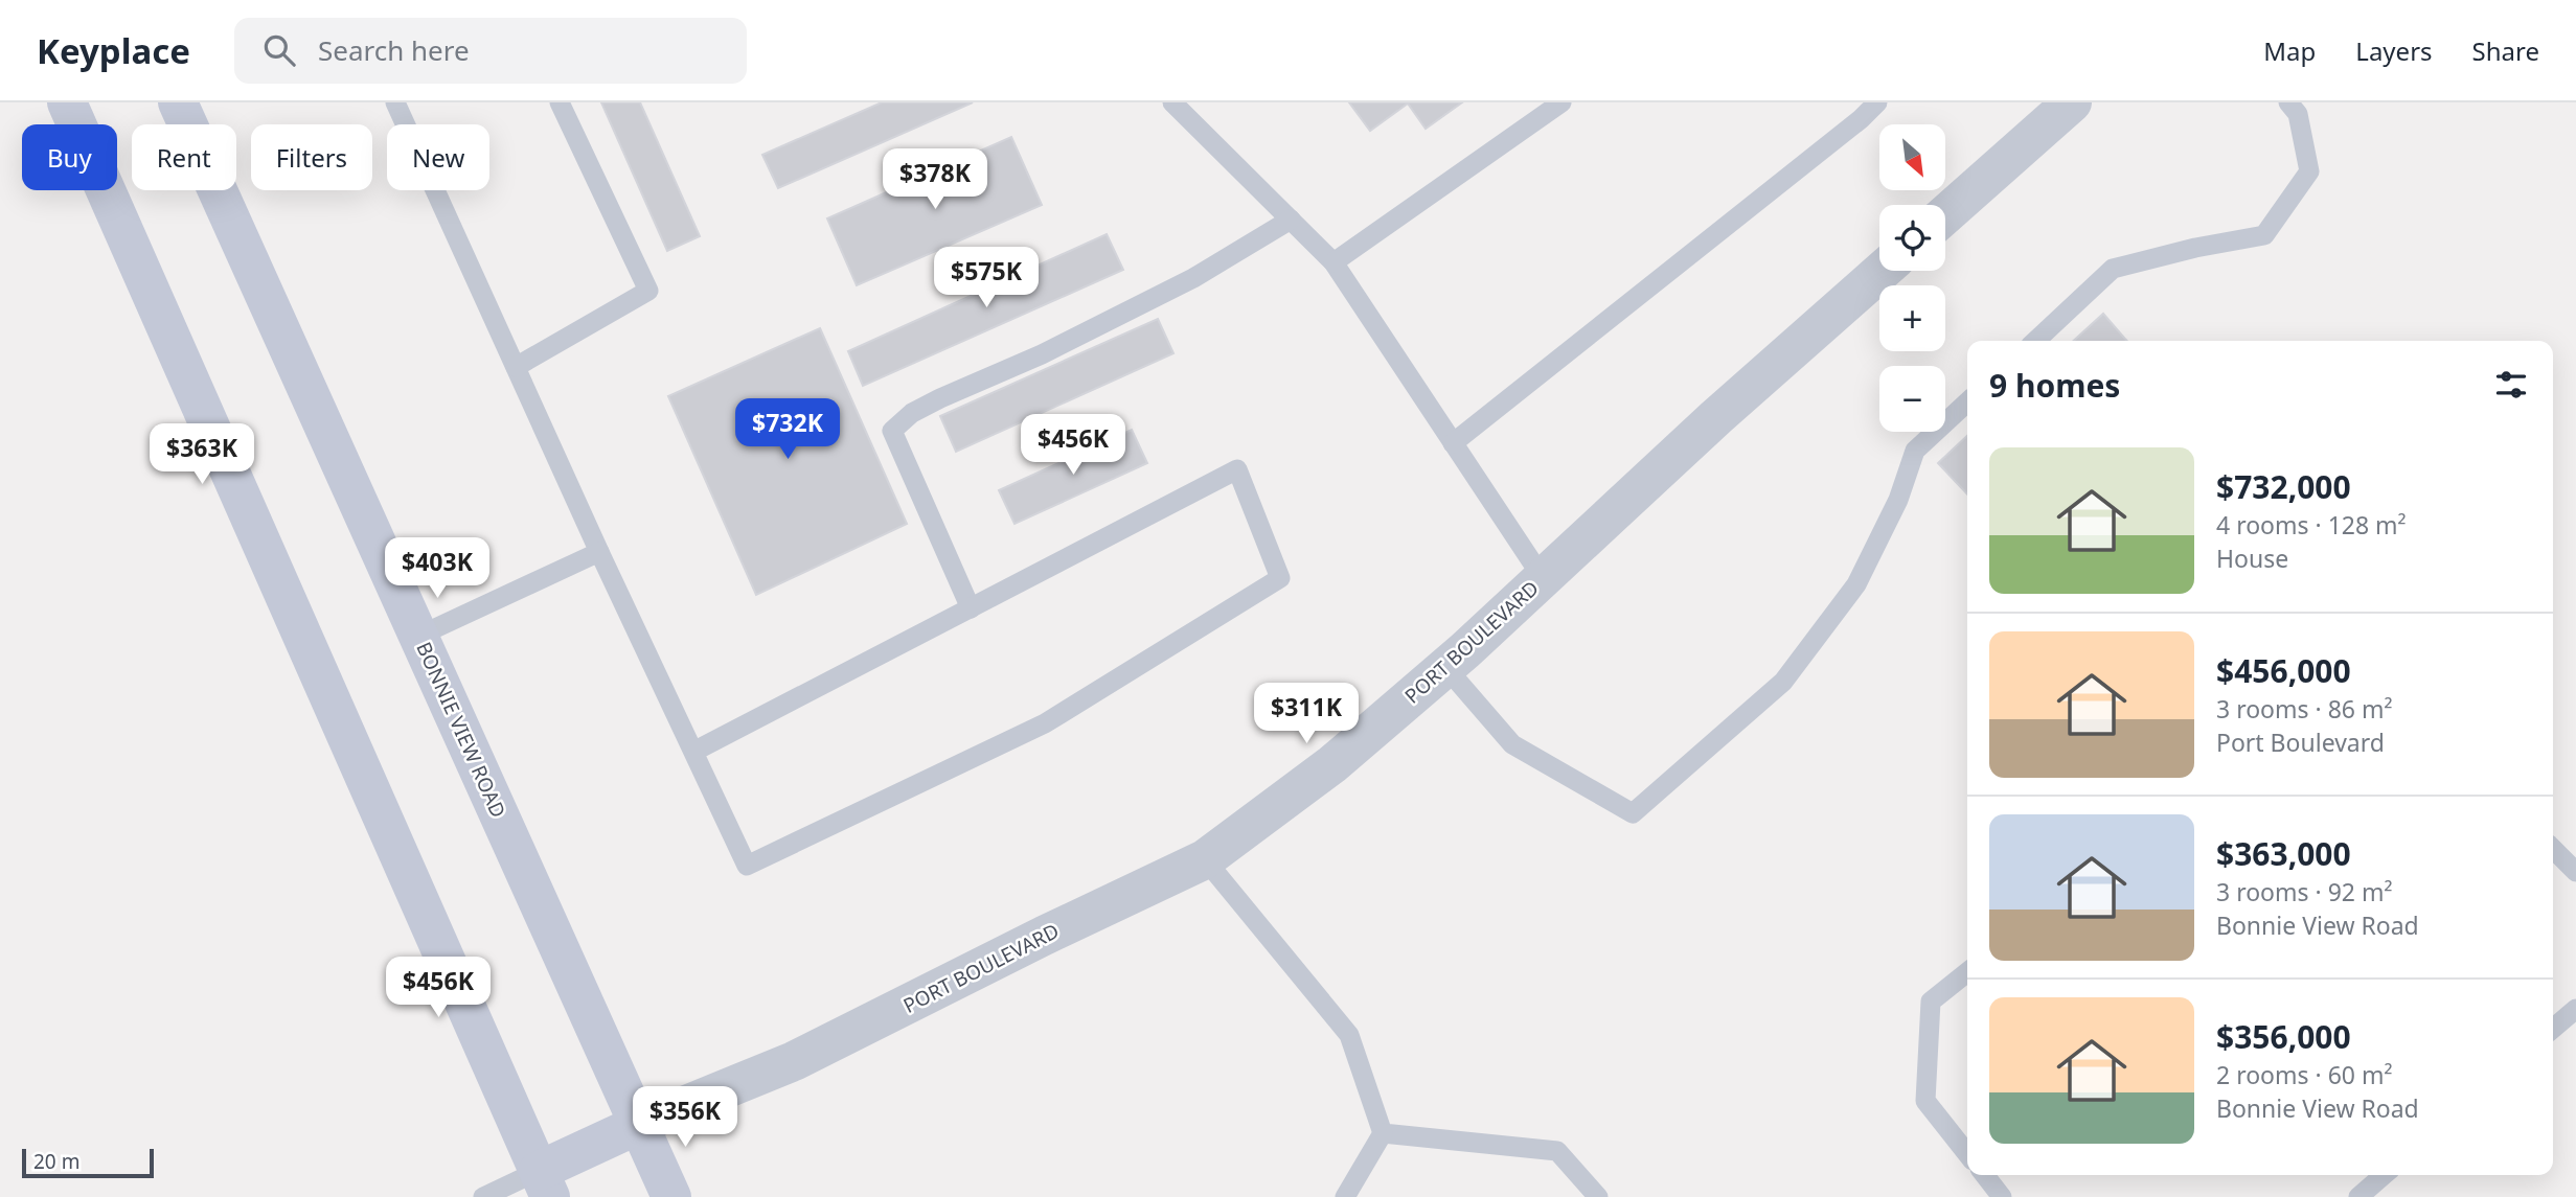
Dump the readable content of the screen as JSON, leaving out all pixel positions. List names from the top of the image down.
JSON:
{
  "streets": {
    "main road": ["BONNIE VIEW ROAD"],
    "street": ["PORT BOULEVARD"]
  },
  "crossings": [
    ["PORT BOULEVARD", "BONNIE VIEW ROAD"]
  ],
  "scale_bar": "20 m",
  "north": "bottom right",
  "page": {
    "header": "Keyplace",
    "search": "Search here",
    "nav": ["Map", "Layers", "Share"],
    "map_buttons": ["+", "−"],
    "chip": [
      "Buy",
      "Rent",
      "Filters",
      "New"
    ],
    "price": [
      "$378K",
      "$575K",
      "$732K",
      "$456K",
      "$363K",
      "$403K",
      "$311K",
      "$456K",
      "$356K"
    ],
    "heading": "9 homes",
    "list": [
      {
        "name": "$732,000",
        "note": "4 rooms · 128 m² · House"
      },
      {
        "name": "$456,000",
        "note": "3 rooms · 86 m² · Port Boulevard"
      },
      {
        "name": "$363,000",
        "note": "3 rooms · 92 m² · Bonnie View Road"
      },
      {
        "name": "$356,000",
        "note": "2 rooms · 60 m² · Bonnie View Road"
      }
    ],
    "scale": "20 m"
  }
}
